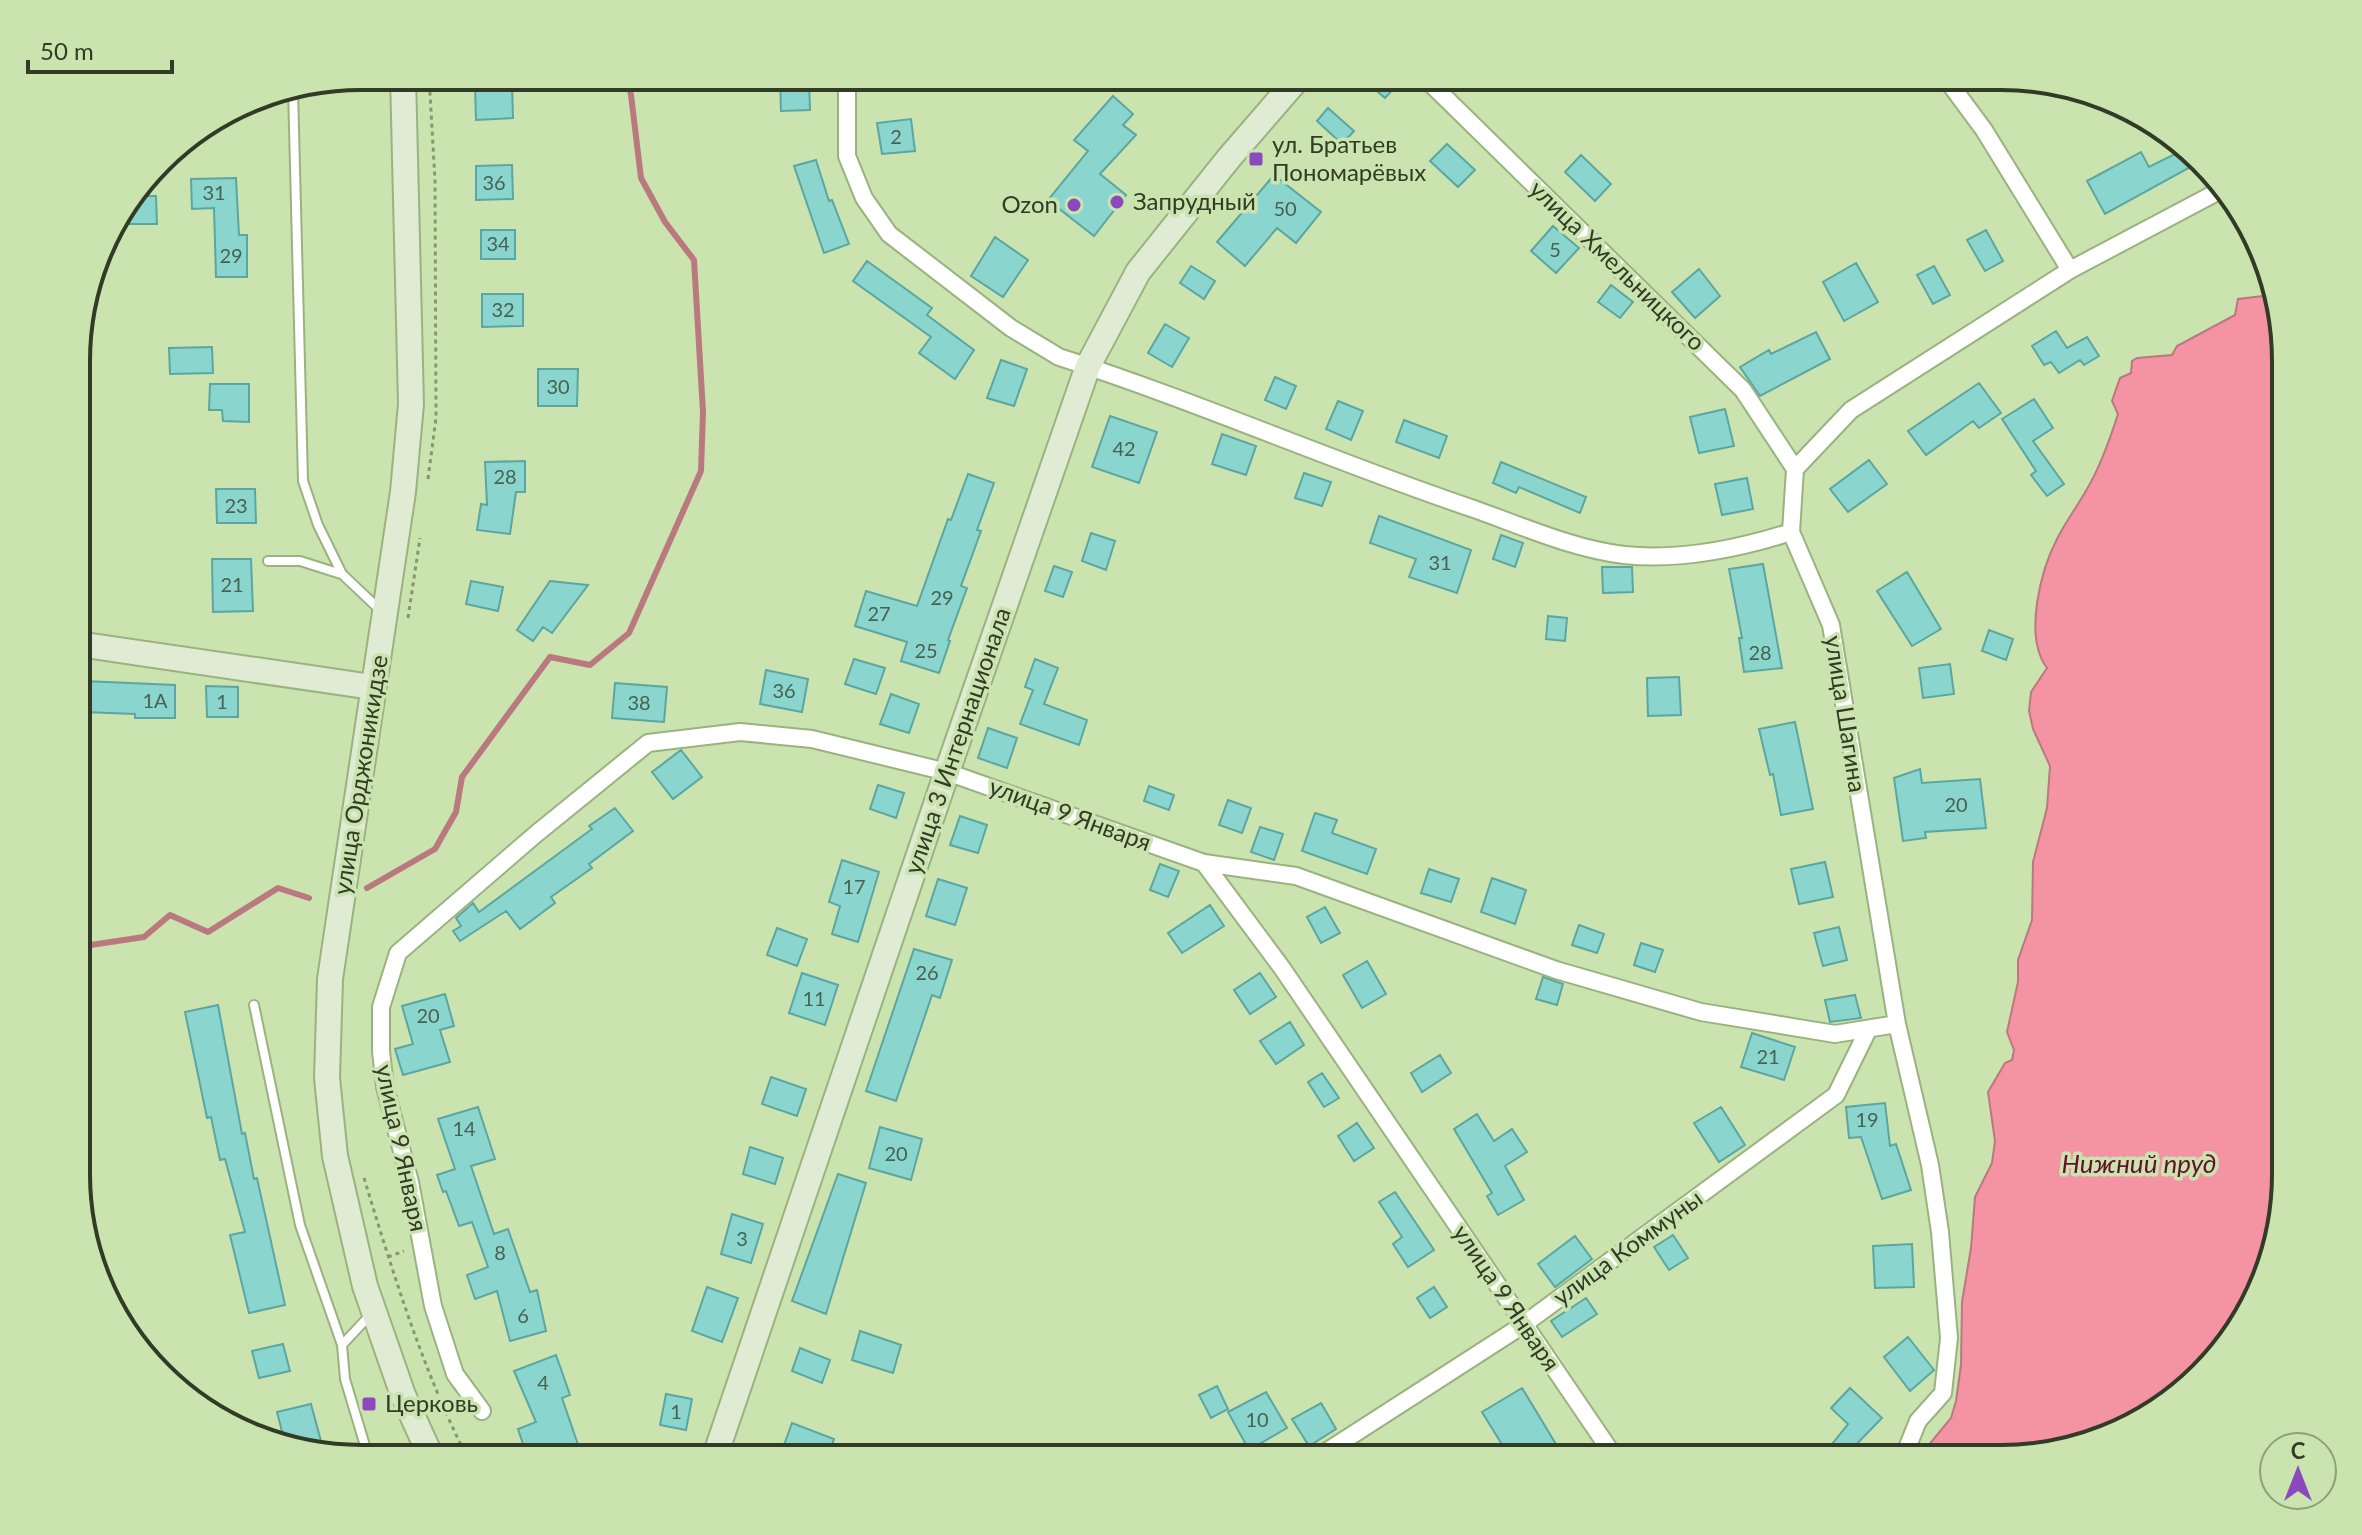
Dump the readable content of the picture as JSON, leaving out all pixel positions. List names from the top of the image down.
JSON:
{
  "streets": {
    "street": [
      "улица Хмельницкого",
      "улица Шагина",
      "улица 3 Интернационала",
      "улица Орджоникидзе",
      "улица 9 Января",
      "улица Коммуны"
    ]
  },
  "crossings": [
    ["улица Хмельницкого", "улица Шагина"],
    ["улица 3 Интернационала", "улица 9 Января"],
    ["улица 9 Января", "улица Коммуны"]
  ],
  "water": ["Нижний пруд"],
  "places": {
    "transit": ["ул. Братьев Пономарёвых", "Церковь"],
    "other": ["Запрудный", "Ozon"]
  },
  "house_numbers": [
    "2",
    "36",
    "31",
    "50",
    "34",
    "5",
    "29",
    "32",
    "30",
    "42",
    "28",
    "23",
    "31",
    "21",
    "29",
    "27",
    "25",
    "28",
    "36",
    "1А",
    "1",
    "38",
    "20",
    "17",
    "26",
    "11",
    "20",
    "21",
    "19",
    "14",
    "20",
    "3",
    "8",
    "6",
    "4",
    "1",
    "10"
  ],
  "scale_bar": "50 m",
  "north": "top"
}
